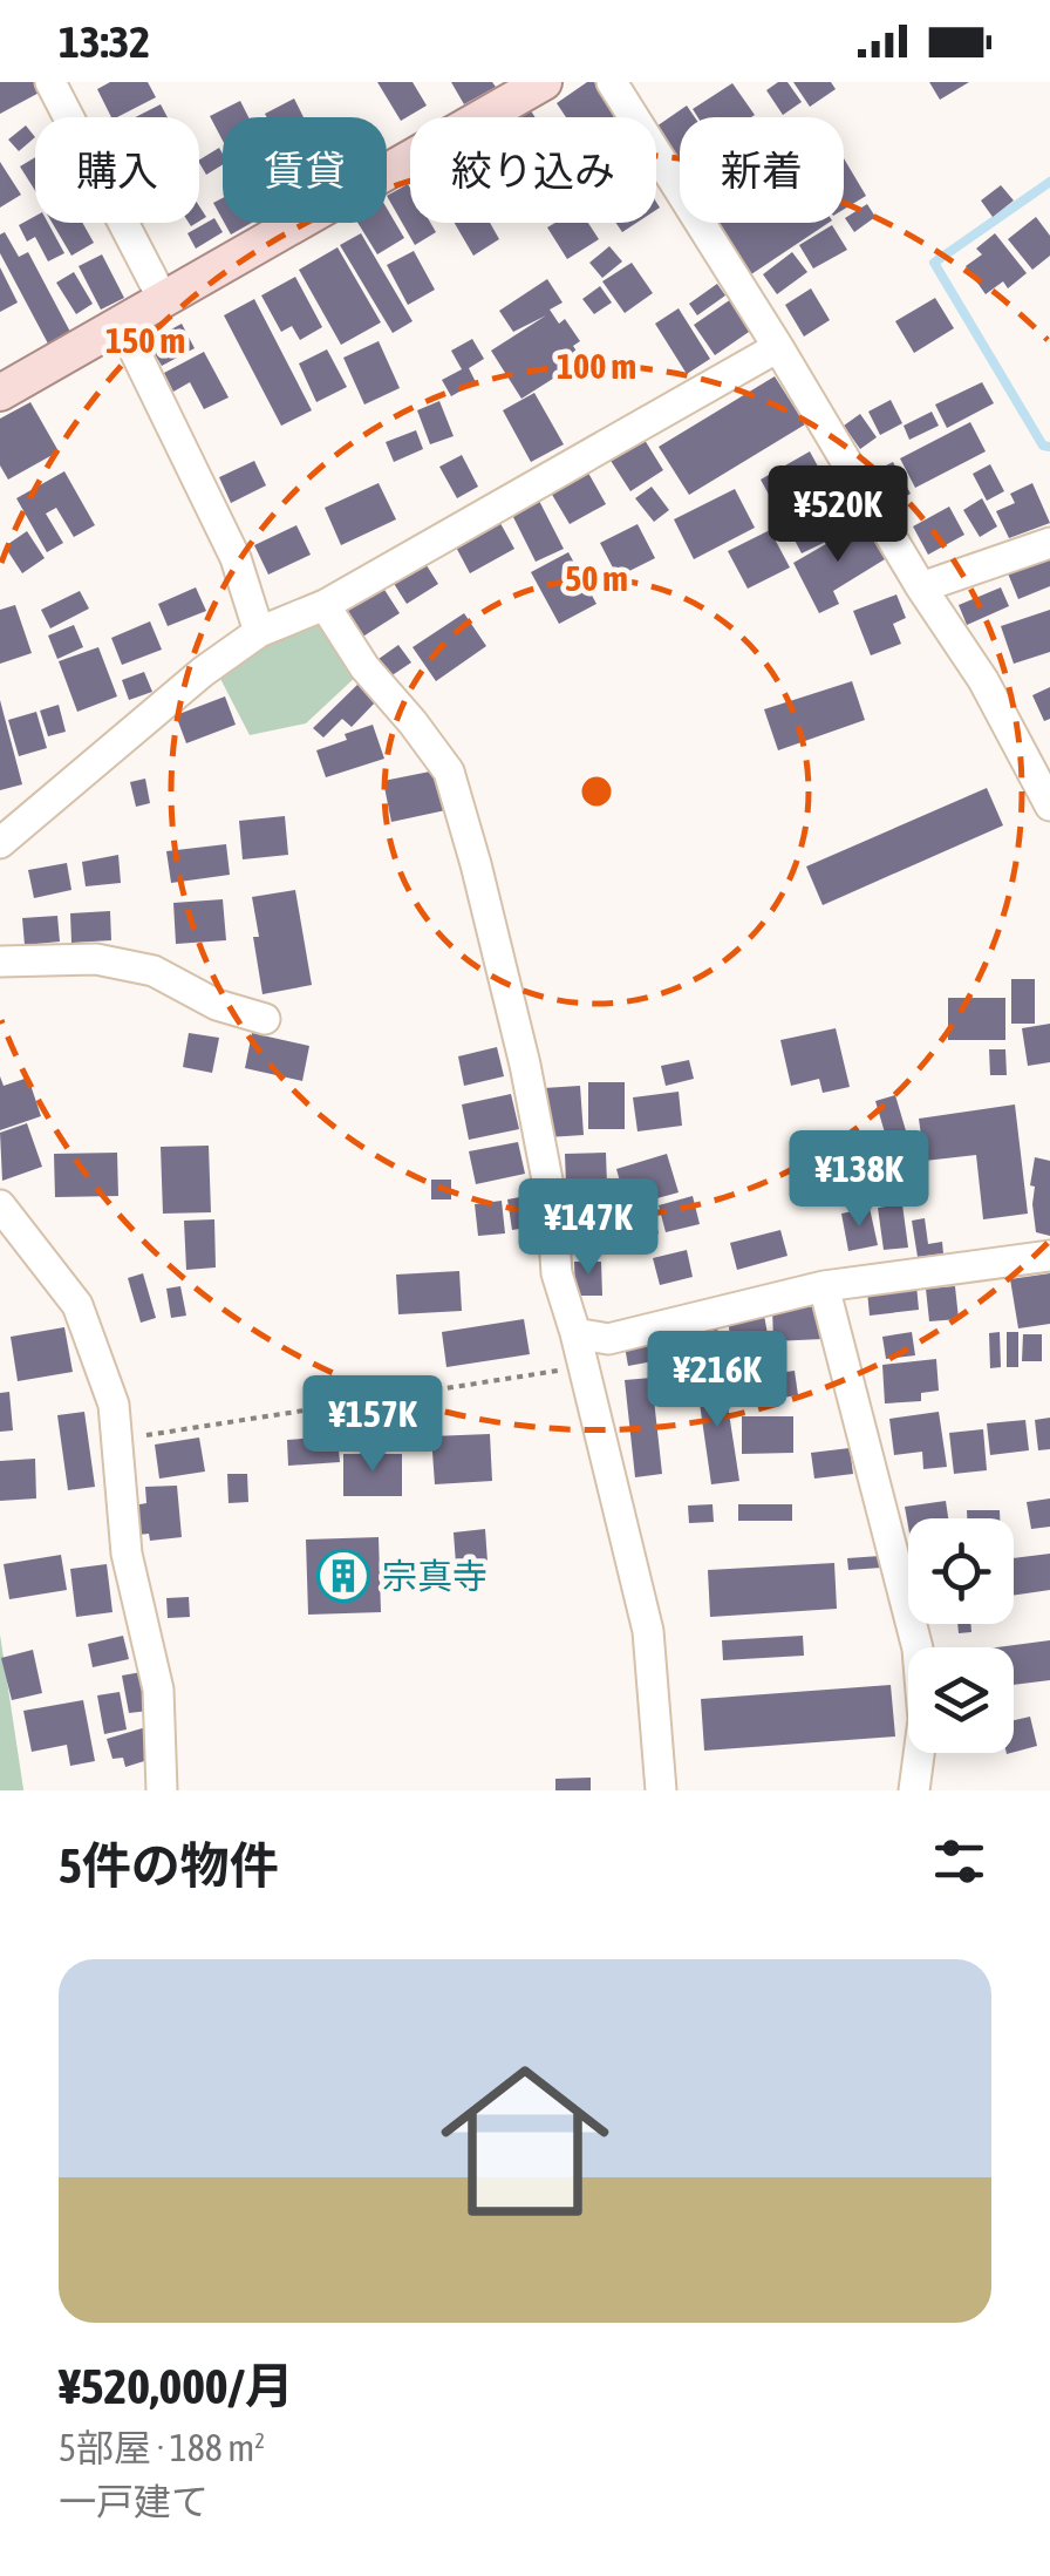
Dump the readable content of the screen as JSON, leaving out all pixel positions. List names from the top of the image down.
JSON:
{
  "places": {
    "building": ["宗真寺"]
  },
  "page": {
    "status": "13:32",
    "chip": [
      "購入",
      "賃貸",
      "絞り込み",
      "新着"
    ],
    "price": [
      "¥520K",
      "¥138K",
      "¥147K",
      "¥216K",
      "¥157K"
    ],
    "heading": "5件の物件",
    "list": [
      {
        "name": "¥520,000/月",
        "note": "5部屋 · 188 m² · 一戸建て"
      }
    ]
  },
  "rings": ["150 m", "100 m", "50 m"]
}
